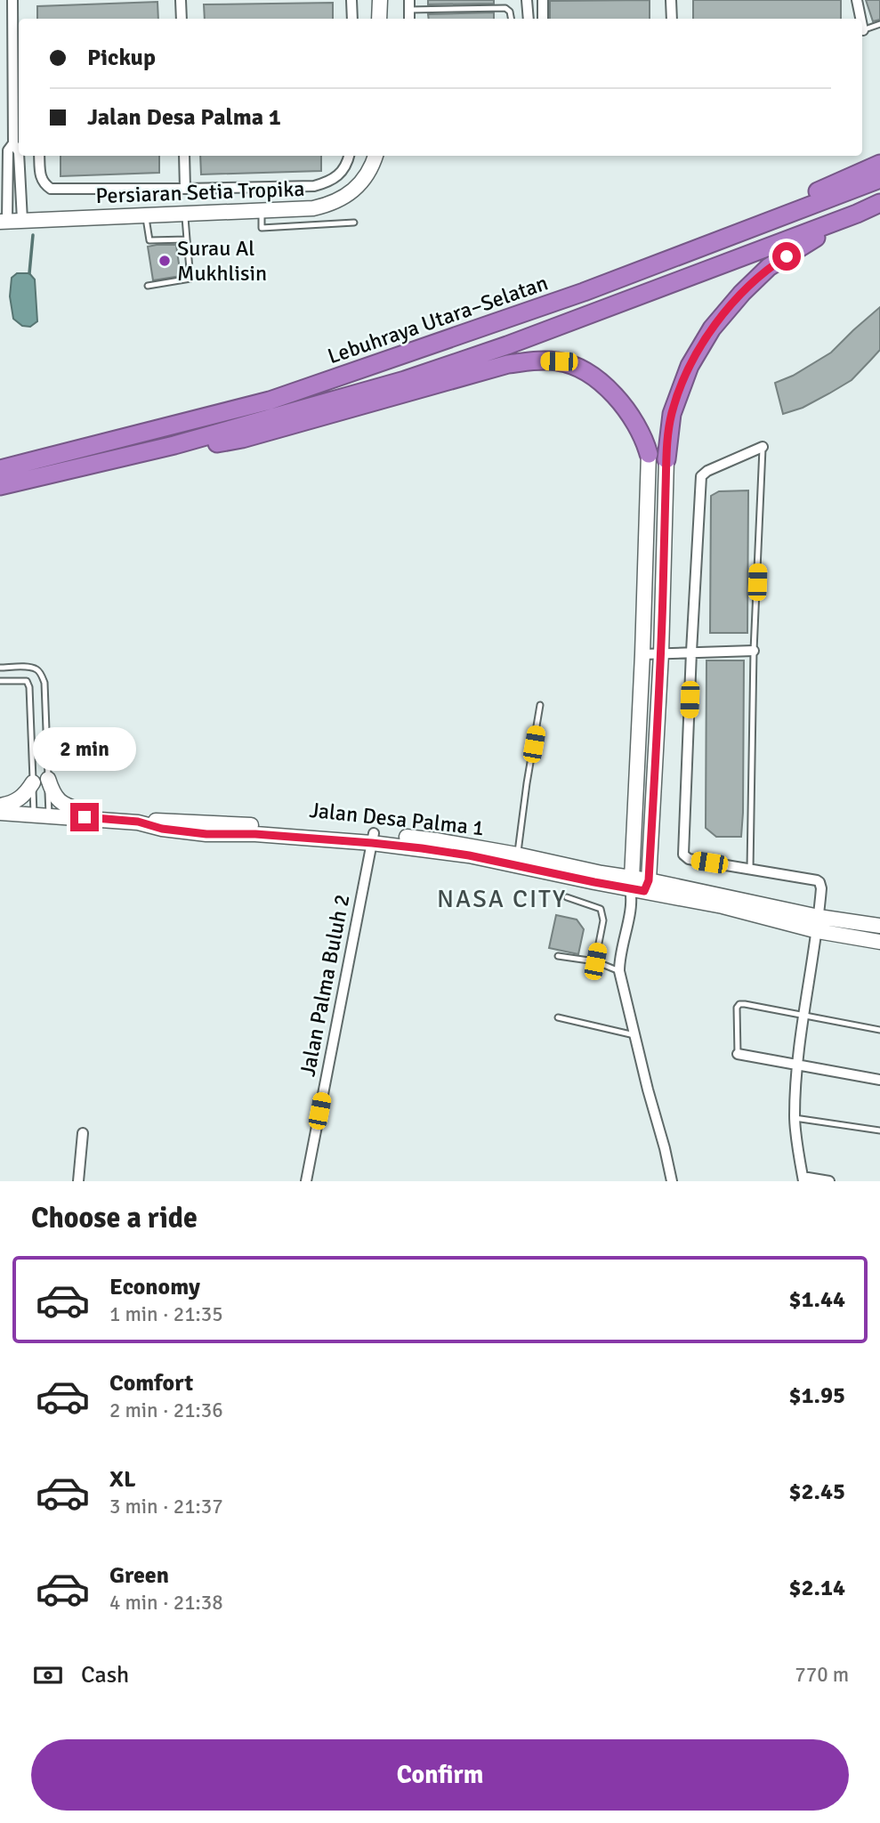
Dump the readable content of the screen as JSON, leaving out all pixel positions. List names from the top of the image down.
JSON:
{
  "streets": {
    "highway": ["Lebuhraya Utara–Selatan"],
    "street": ["Persiaran Setia Tropika", "Jalan Desa Palma 1", "Jalan Palma Buluh 2"]
  },
  "crossings": [
    ["Jalan Desa Palma 1", "Jalan Palma Buluh 2"]
  ],
  "districts": ["NASA CITY"],
  "places": ["Surau Al Mukhlisin"],
  "page": {
    "banner": ["Pickup", "Jalan Desa Palma 1"],
    "bubble": "2 min",
    "heading": "Choose a ride",
    "list": [
      {
        "name": "Economy",
        "note": "1 min · 21:35",
        "value": "$1.44"
      },
      {
        "name": "Comfort",
        "note": "2 min · 21:36",
        "value": "$1.95"
      },
      {
        "name": "XL",
        "note": "3 min · 21:37",
        "value": "$2.45"
      },
      {
        "name": "Green",
        "note": "4 min · 21:38",
        "value": "$2.14"
      }
    ],
    "pay": ["Cash", "770 m"],
    "buttons": "Confirm"
  }
}
